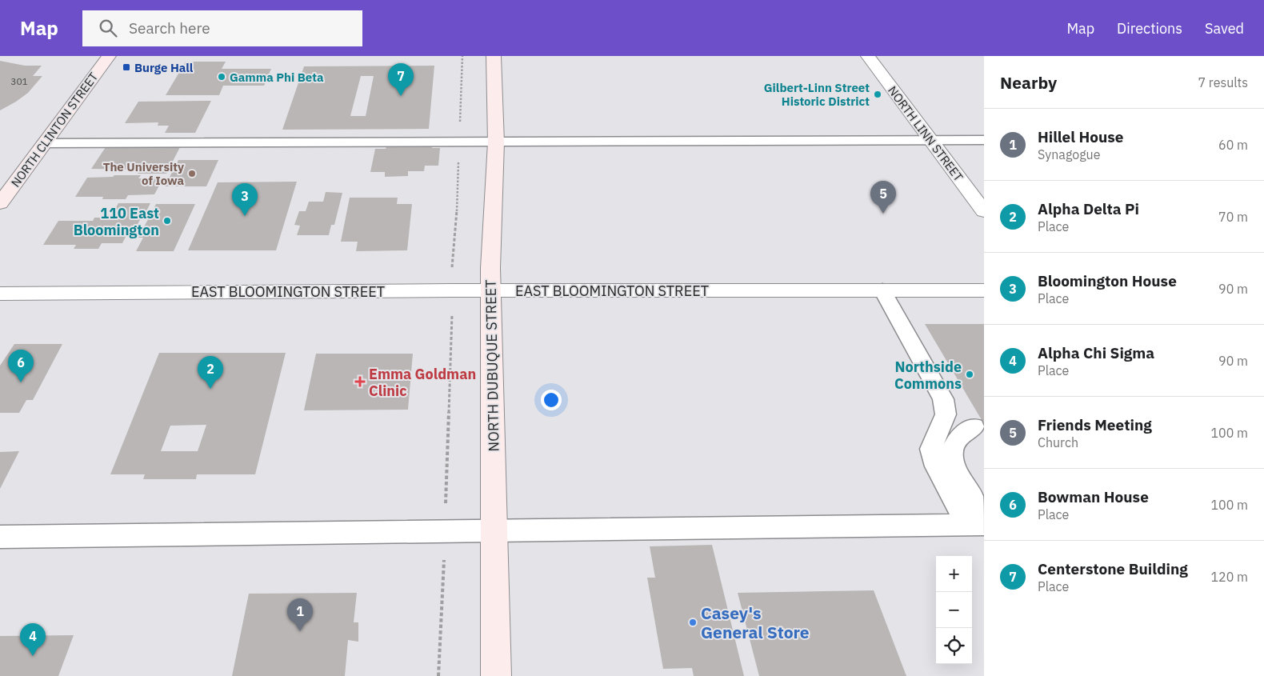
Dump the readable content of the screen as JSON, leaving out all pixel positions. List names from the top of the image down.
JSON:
{
  "streets": {
    "main road": ["NORTH CLINTON STREET", "NORTH DUBUQUE STREET"],
    "street": ["NORTH LINN STREET", "EAST BLOOMINGTON STREET"]
  },
  "crossings": [
    ["EAST BLOOMINGTON STREET", "NORTH DUBUQUE STREET"]
  ],
  "places": {
    "transit": ["Burge Hall"],
    "other": [
      "Gamma Phi Beta",
      "Gilbert-Linn Street Historic District",
      "The University of Iowa",
      "110 East Bloomington",
      "Northside Commons",
      "Casey's General Store"
    ],
    "health": ["Emma Goldman Clinic"]
  },
  "house_numbers": ["301"],
  "page": {
    "header": "Map",
    "search": "Search here",
    "nav": ["Map", "Directions", "Saved"],
    "heading": ["Nearby", "7 results"],
    "pins": [
      "7",
      "5",
      "3",
      "6",
      "2",
      "1",
      "4"
    ],
    "list": [
      {
        "mark": "1",
        "name": "Hillel House",
        "note": "Synagogue",
        "value": "60 m"
      },
      {
        "mark": "2",
        "name": "Alpha Delta Pi",
        "note": "Place",
        "value": "70 m"
      },
      {
        "mark": "3",
        "name": "Bloomington House",
        "note": "Place",
        "value": "90 m"
      },
      {
        "mark": "4",
        "name": "Alpha Chi Sigma",
        "note": "Place",
        "value": "90 m"
      },
      {
        "mark": "5",
        "name": "Friends Meeting",
        "note": "Church",
        "value": "100 m"
      },
      {
        "mark": "6",
        "name": "Bowman House",
        "note": "Place",
        "value": "100 m"
      },
      {
        "mark": "7",
        "name": "Centerstone Building",
        "note": "Place",
        "value": "120 m"
      }
    ],
    "map_buttons": ["+", "−"]
  }
}
